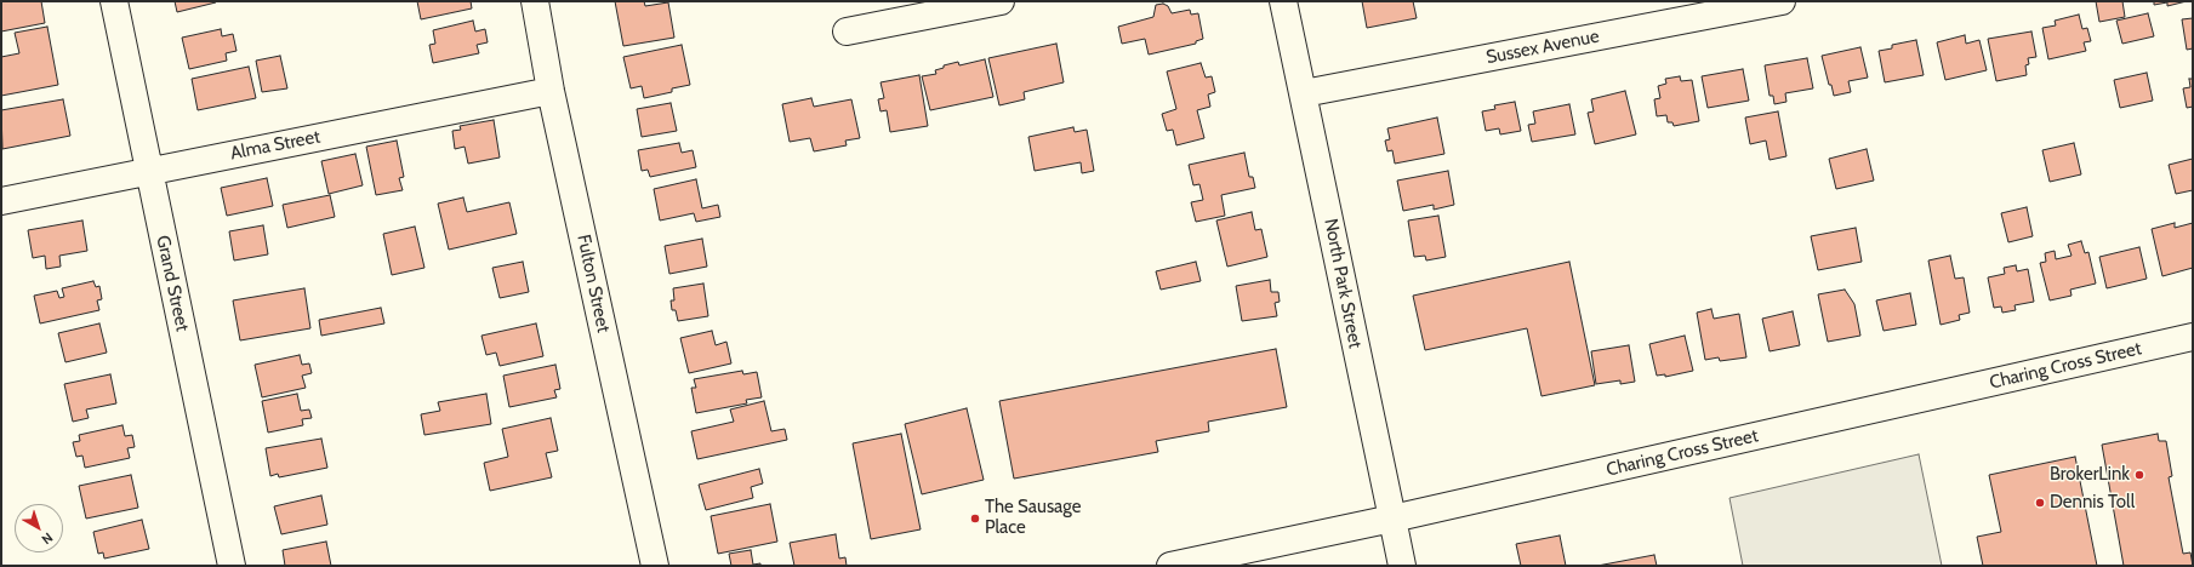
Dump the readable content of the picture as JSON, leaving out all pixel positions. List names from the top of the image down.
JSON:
{
  "streets": {
    "street": [
      "Sussex Avenue",
      "Alma Street",
      "Grand Street",
      "Fulton Street",
      "North Park Street",
      "Charing Cross Street"
    ]
  },
  "crossings": [
    ["Sussex Avenue", "North Park Street"],
    ["Alma Street", "Grand Street"],
    ["Alma Street", "Fulton Street"],
    ["North Park Street", "Charing Cross Street"]
  ],
  "places": ["BrokerLink", "Dennis Toll", "The Sausage Place"],
  "north": "bottom right"
}
